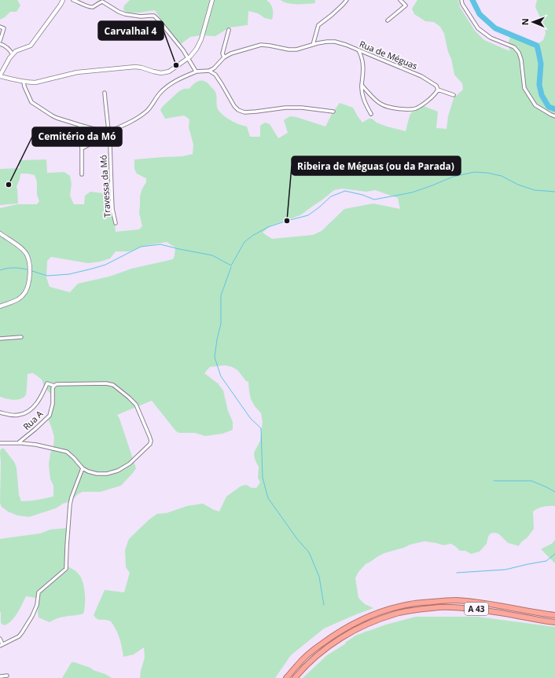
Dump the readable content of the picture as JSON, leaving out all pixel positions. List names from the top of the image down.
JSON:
{
  "streets": {
    "highway": ["A 43"],
    "street": ["Rua de Méguas", "Travessa da Mó", "Rua A"]
  },
  "places": ["Carvalhal 4", "Cemitério da Mó", "Ribeira de Méguas (ou da Parada)"],
  "north": "left"
}
